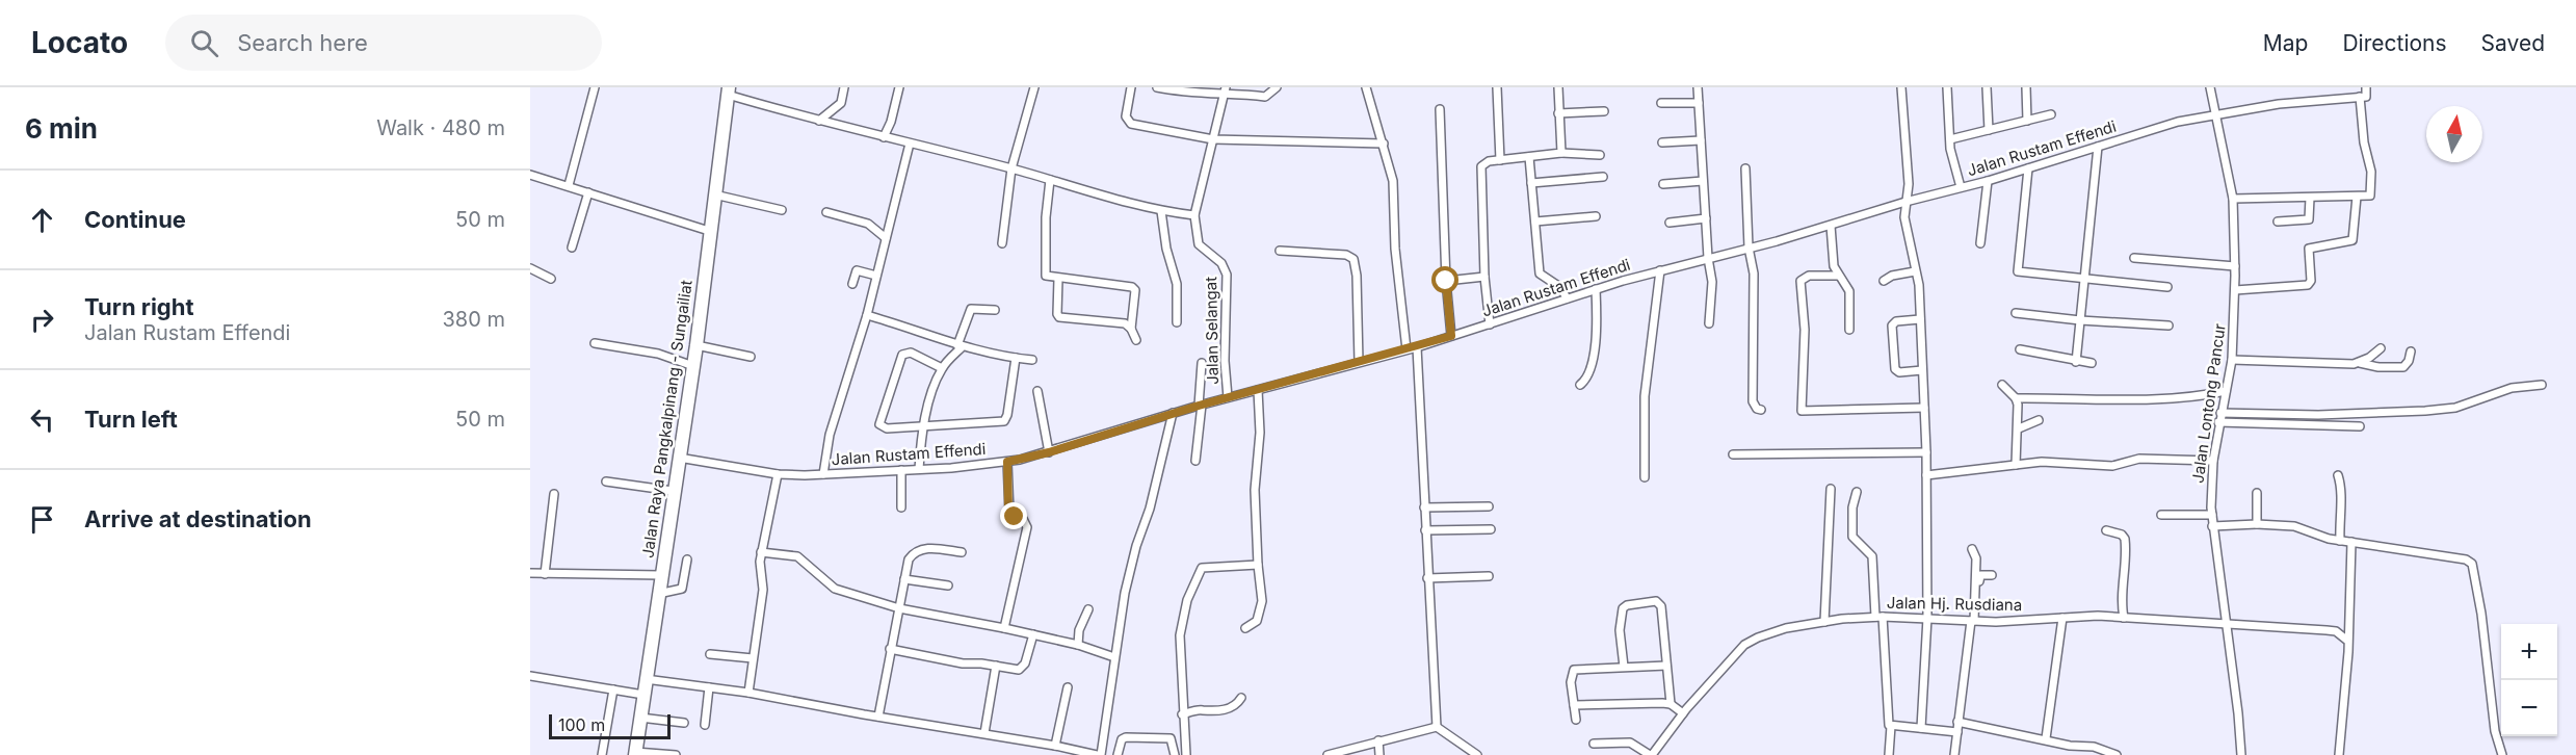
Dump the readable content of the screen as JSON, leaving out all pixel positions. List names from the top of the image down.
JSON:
{
  "streets": {
    "highway": ["Jalan Raya Pangkalpinang - Sungailiat"],
    "street": [
      "Jalan Rustam Effendi",
      "Jalan Selangat",
      "Jalan Lontong Pancur",
      "Jalan Hj. Rusdiana"
    ]
  },
  "crossings": [
    ["Jalan Rustam Effendi", "Jalan Selangat"],
    ["Jalan Rustam Effendi", "Jalan Lontong Pancur"],
    ["Jalan Rustam Effendi", "Jalan Raya Pangkalpinang - Sungailiat"],
    ["Jalan Lontong Pancur", "Jalan Hj. Rusdiana"]
  ],
  "scale_bar": "100 m",
  "north": "top",
  "page": {
    "header": "Locato",
    "search": "Search here",
    "nav": ["Map", "Directions", "Saved"],
    "heading": ["6 min", "Walk · 480 m"],
    "list": [
      ["Continue", "50 m"],
      ["Turn right", "Jalan Rustam Effendi", "380 m"],
      ["Turn left", "50 m"],
      "Arrive at destination"
    ],
    "map_buttons": ["+", "−"],
    "scale": "100 m"
  }
}
